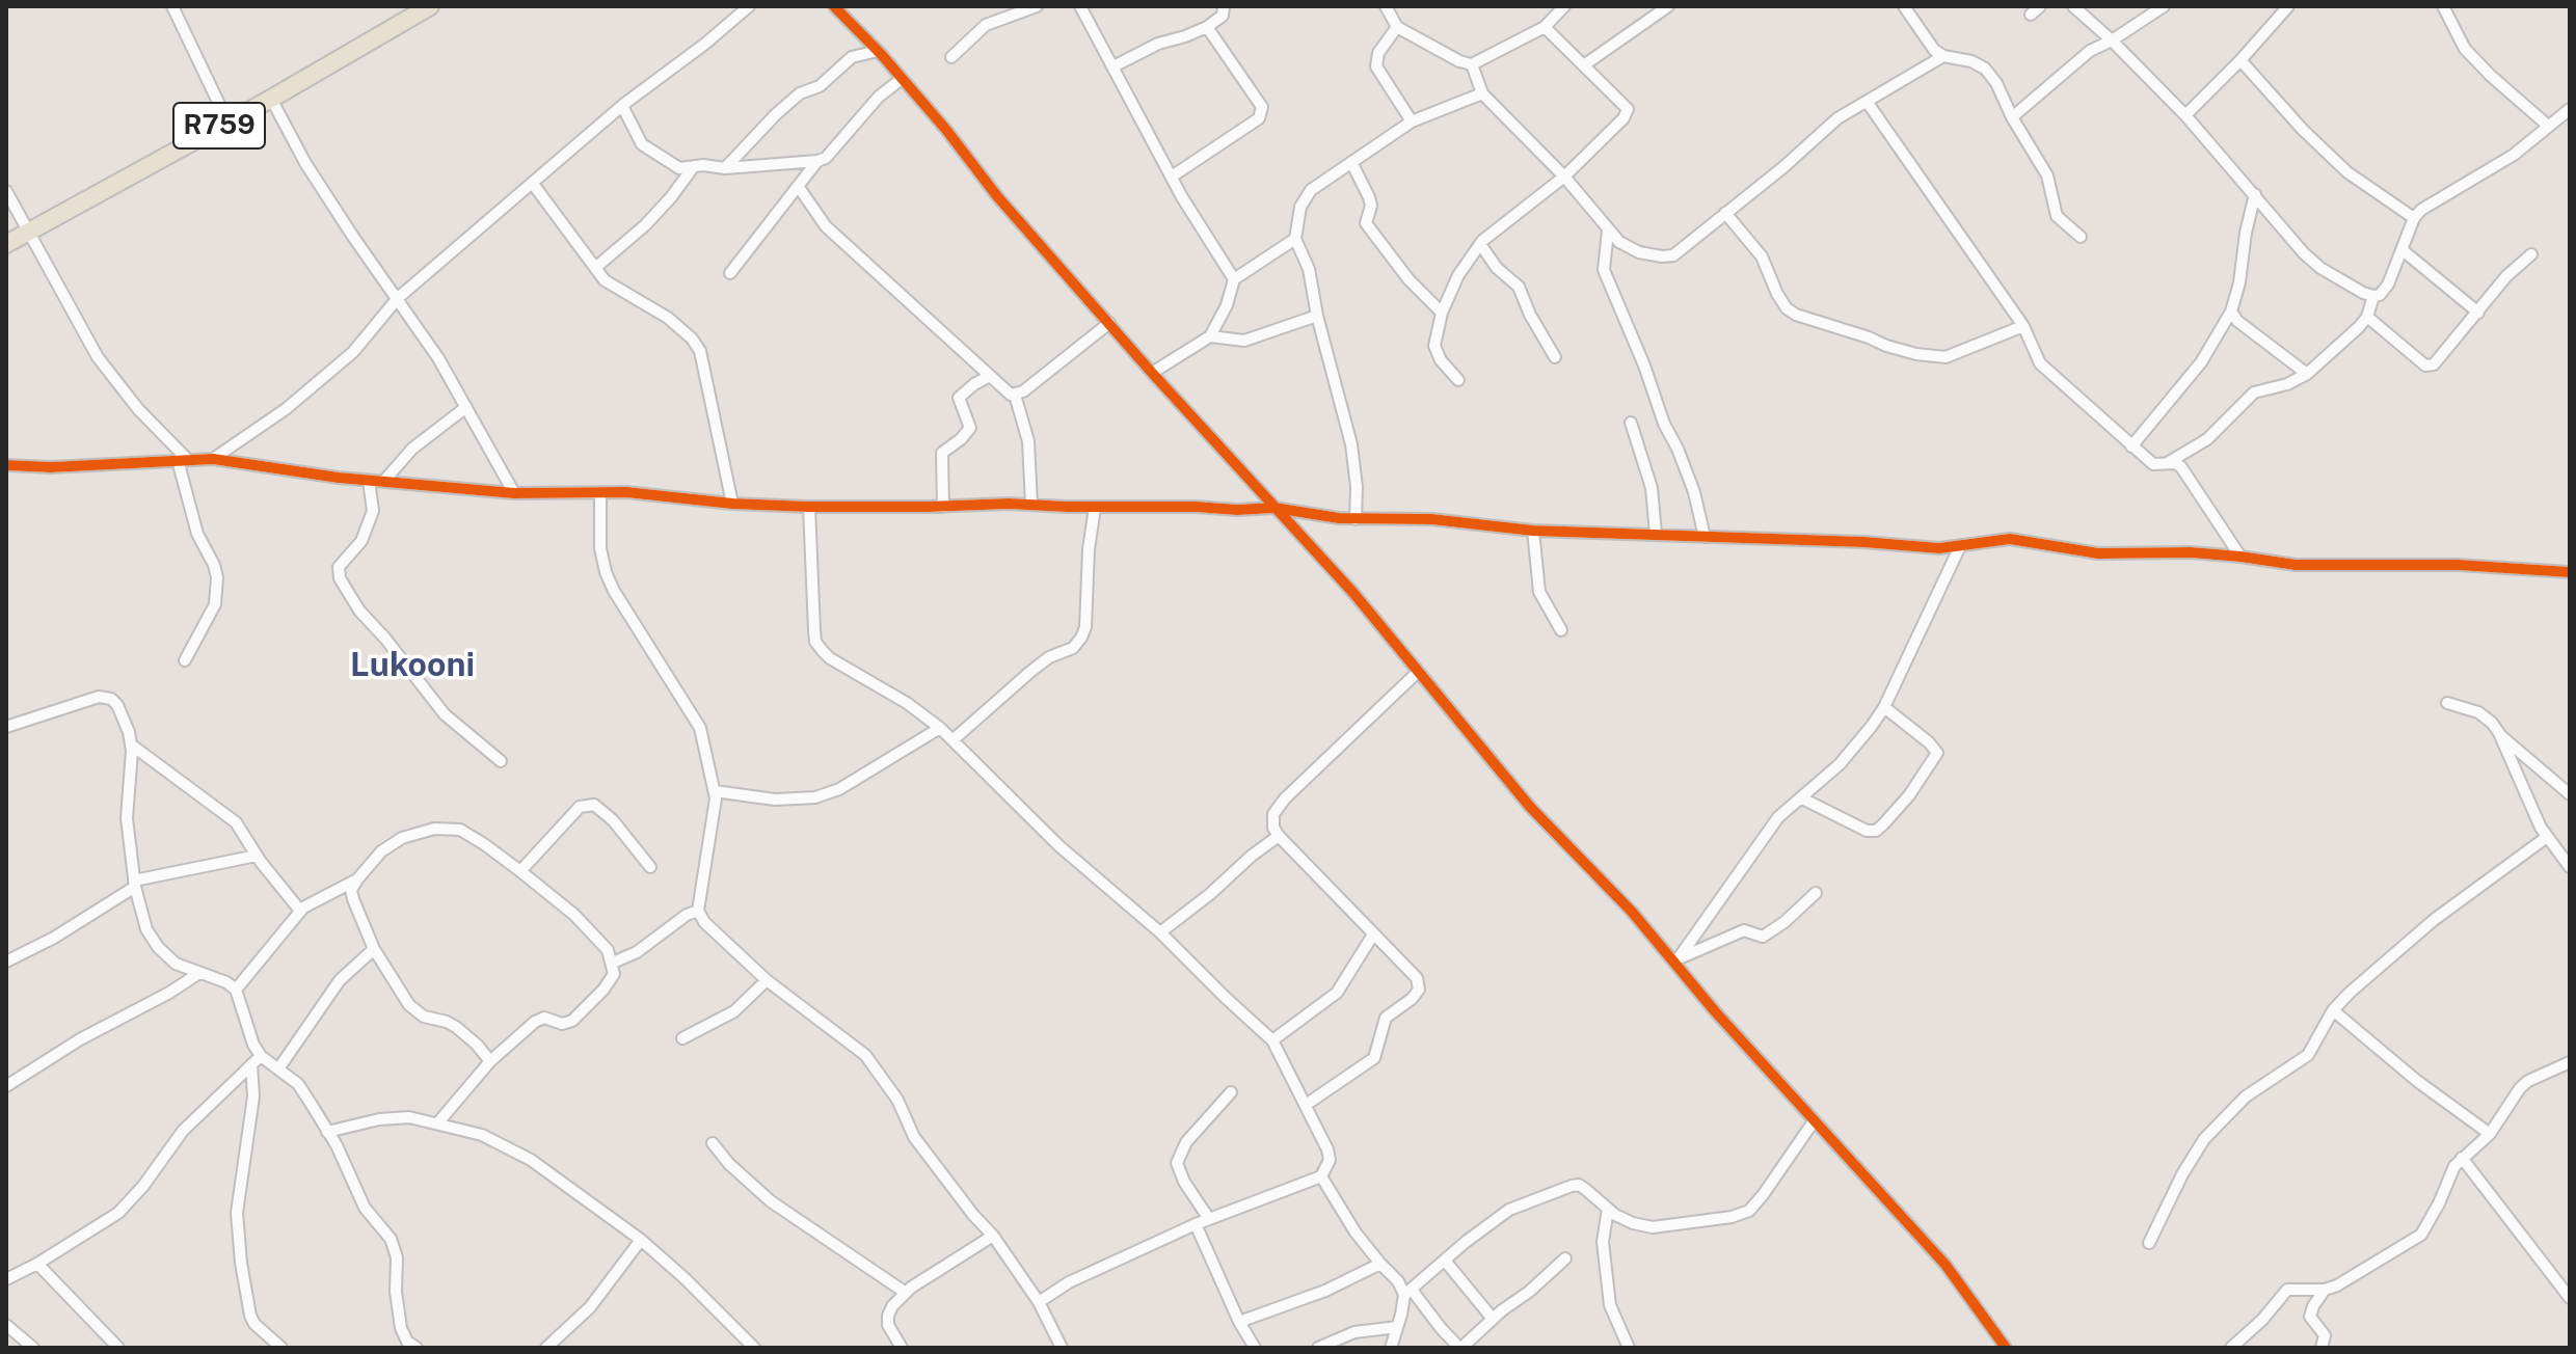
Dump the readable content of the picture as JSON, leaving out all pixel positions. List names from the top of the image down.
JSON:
{
  "streets": {
    "main road": ["R759"]
  },
  "districts": ["Lukooni"]
}
